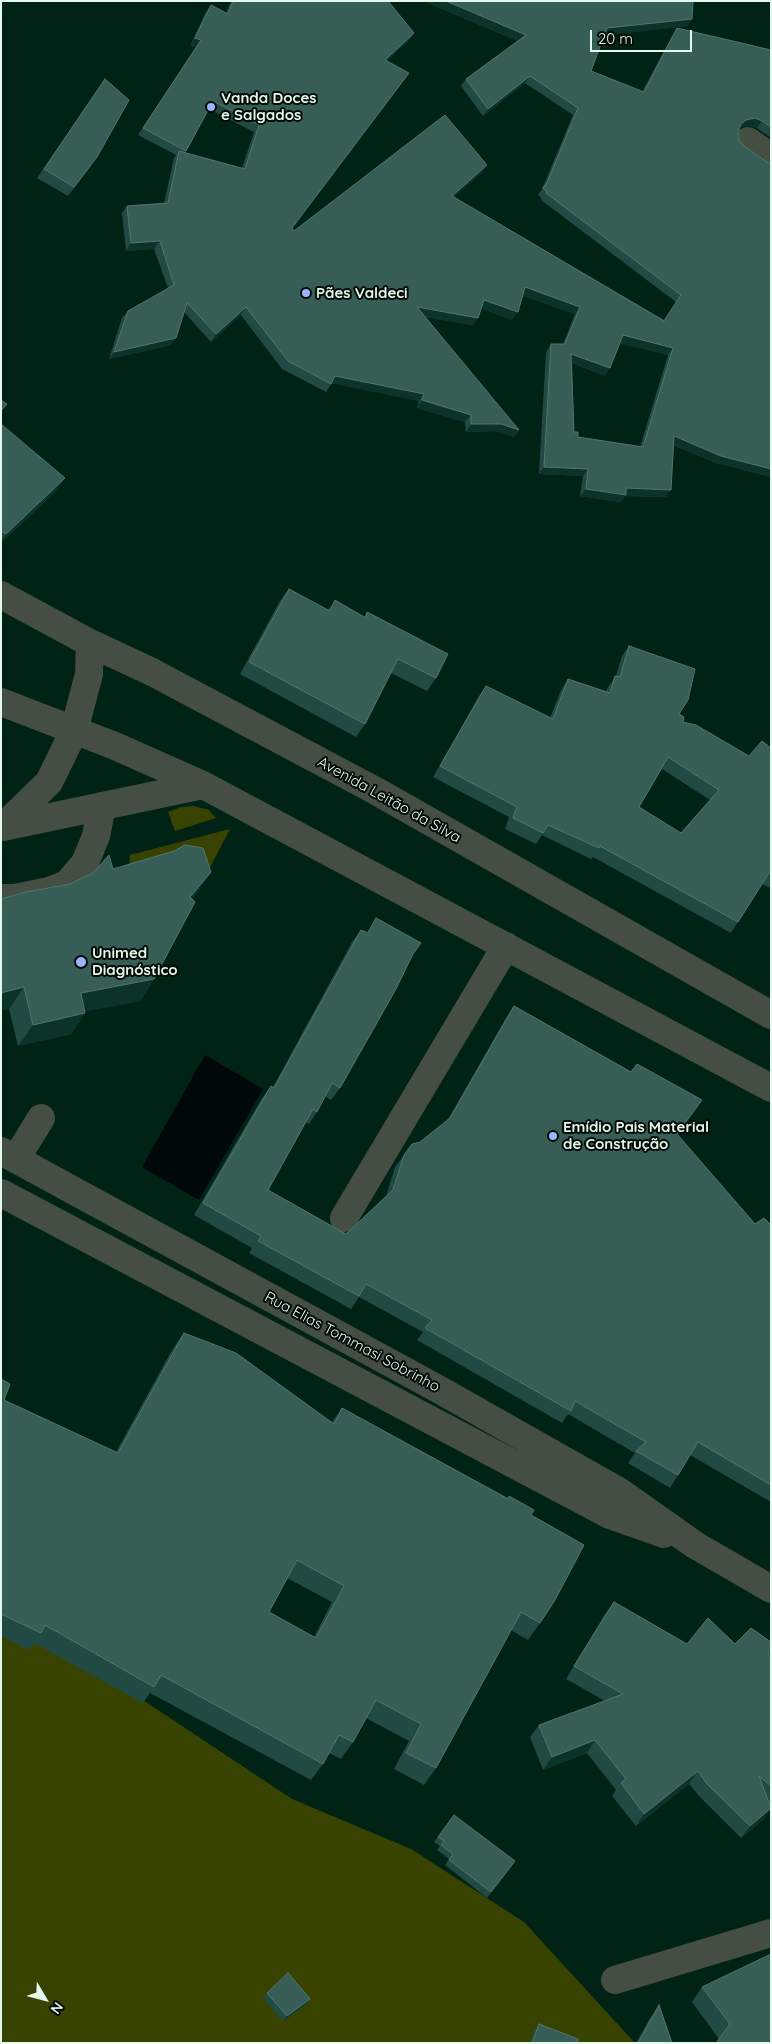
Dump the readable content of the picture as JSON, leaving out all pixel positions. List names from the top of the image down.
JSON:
{
  "streets": {
    "street": ["Avenida Leitão da Silva", "Rua Elias Tommasi Sobrinho"]
  },
  "places": [
    "Vanda Doces e Salgados",
    "Pães Valdeci",
    "Unimed Diagnóstico",
    "Emídio Pais Material de Construção"
  ],
  "scale_bar": "20 m",
  "north": "bottom right"
}
